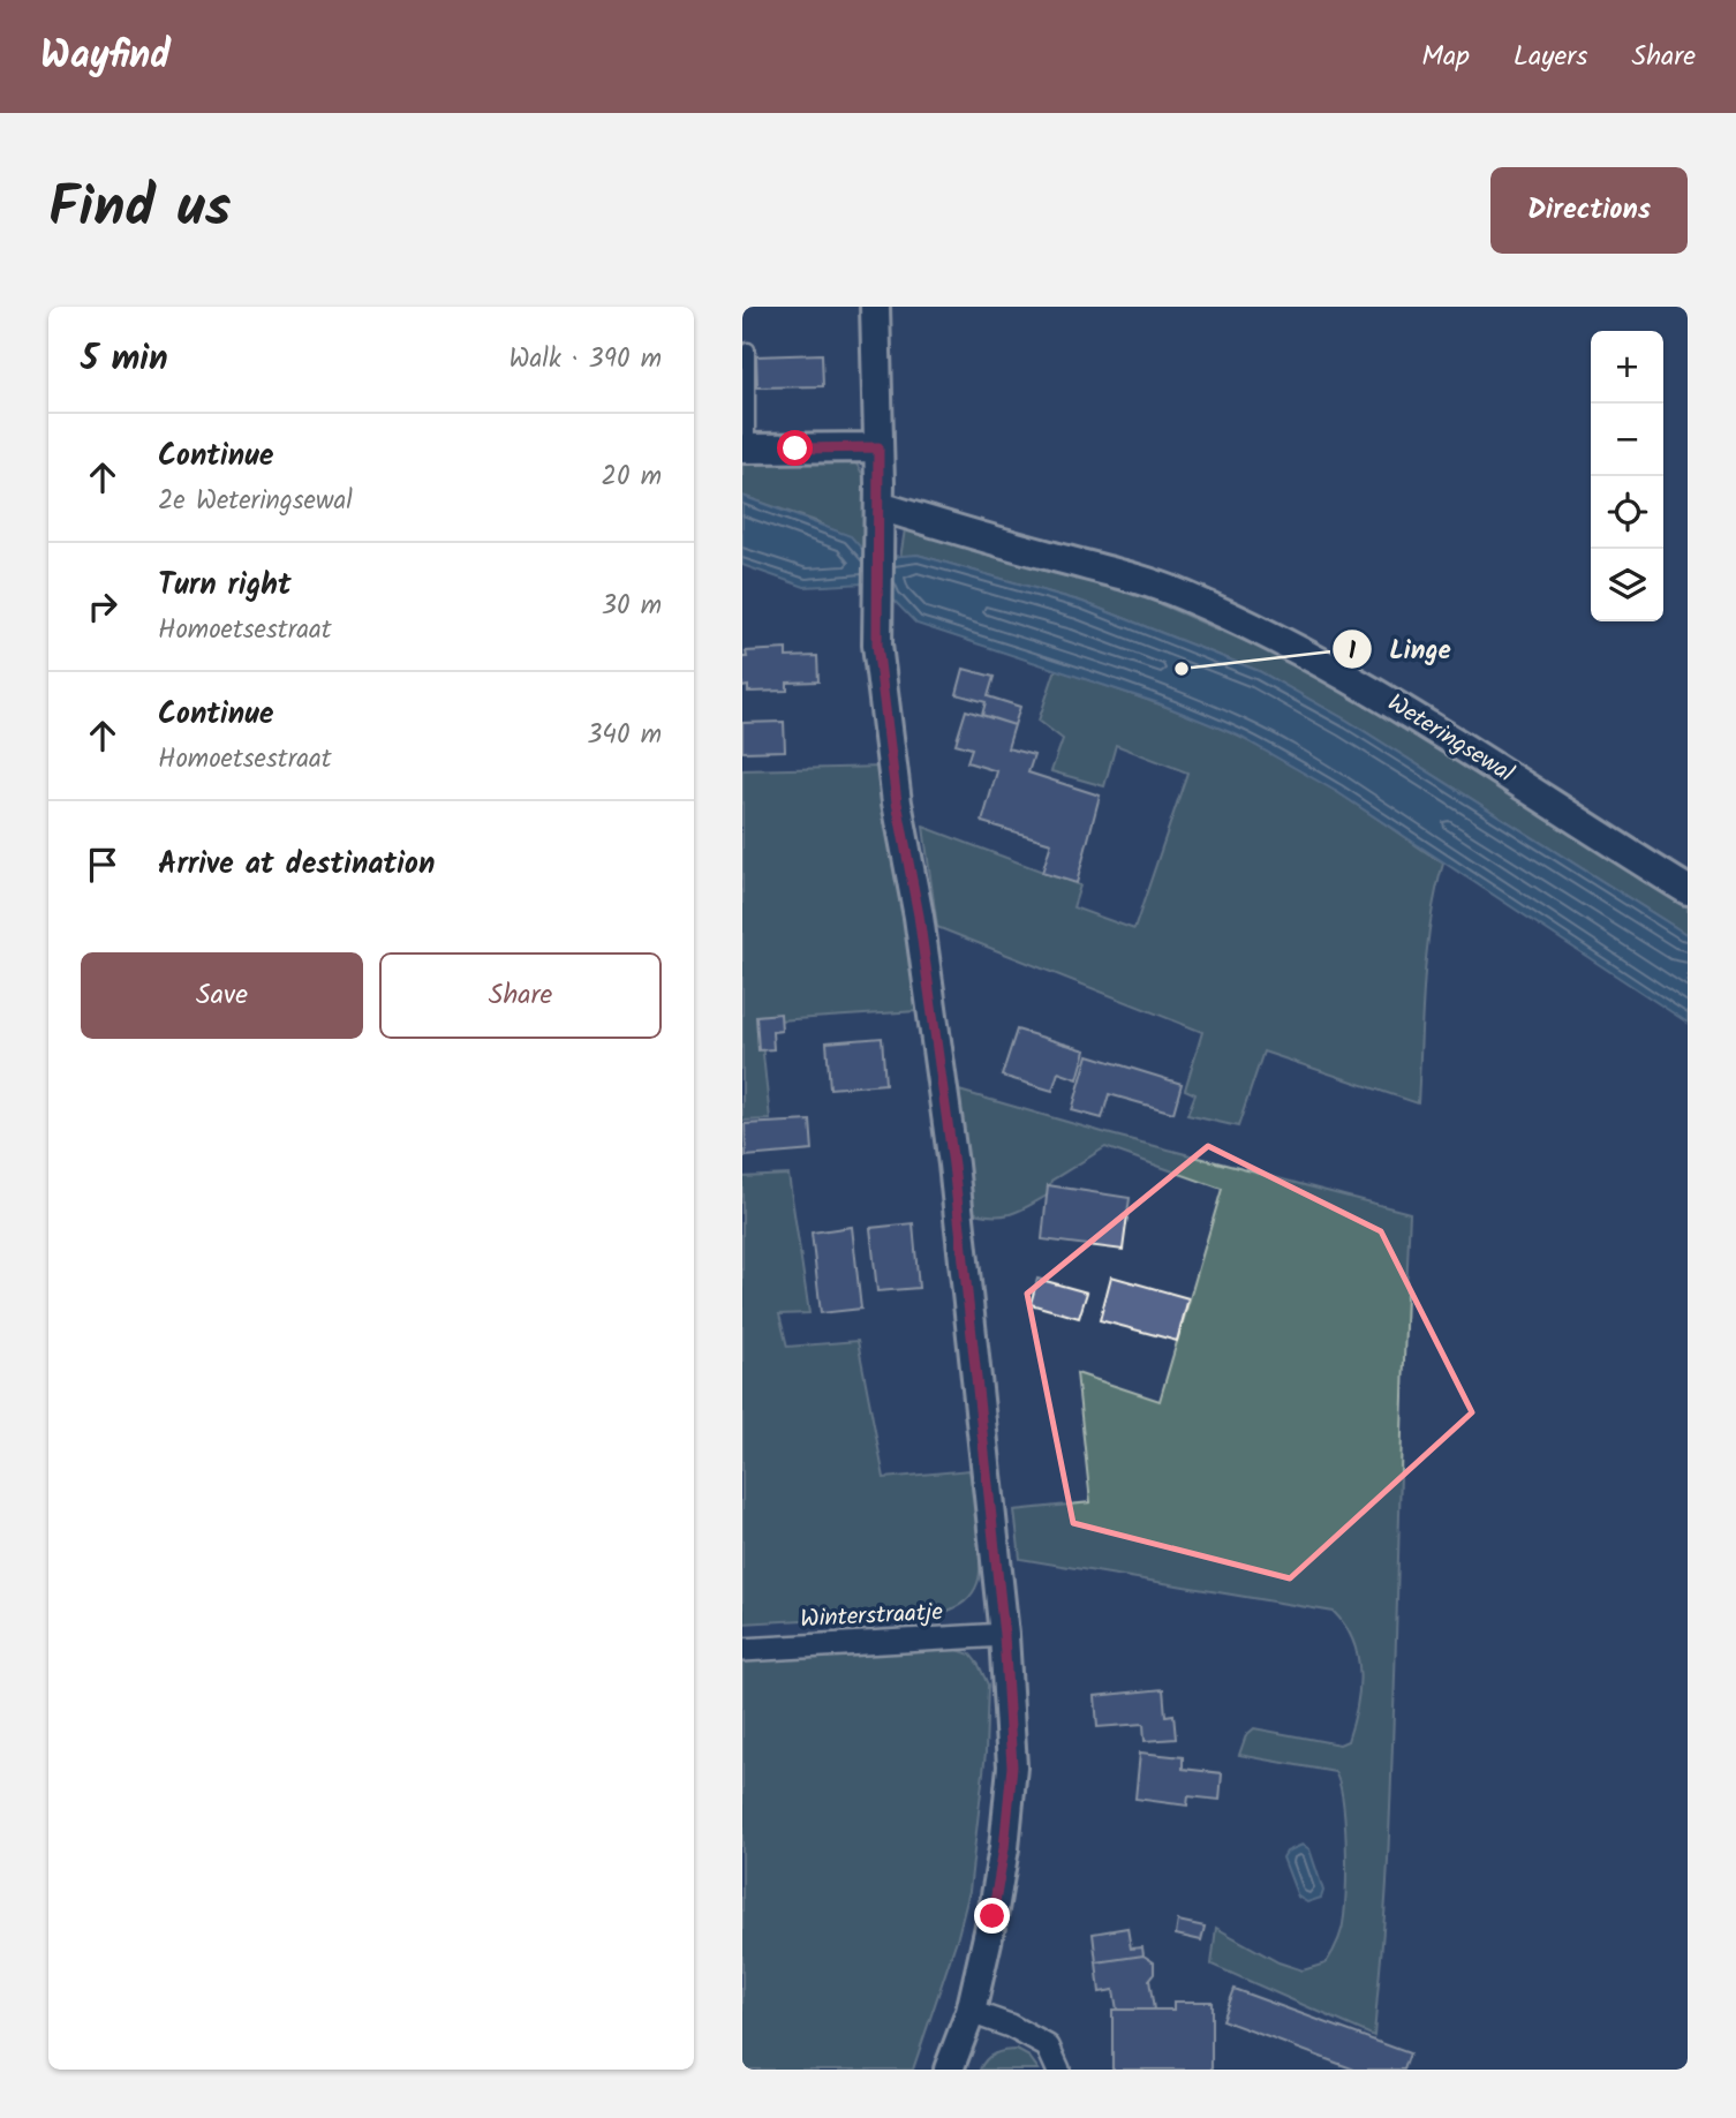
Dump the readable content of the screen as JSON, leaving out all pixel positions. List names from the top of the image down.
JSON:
{
  "streets": {
    "street": ["Weteringsewal", "Winterstraatje"]
  },
  "places": ["Linge"],
  "page": {
    "header": "Wayfind",
    "nav": ["Map", "Layers", "Share"],
    "title": "Find us",
    "buttons": [
      "Directions",
      ["Save", "Share"]
    ],
    "heading": ["5 min", "Walk · 390 m"],
    "map_buttons": ["+", "−"],
    "list": [
      ["Continue", "2e Weteringsewal", "20 m"],
      ["Turn right", "Homoetsestraat", "30 m"],
      ["Continue", "Homoetsestraat", "340 m"],
      "Arrive at destination"
    ]
  }
}
